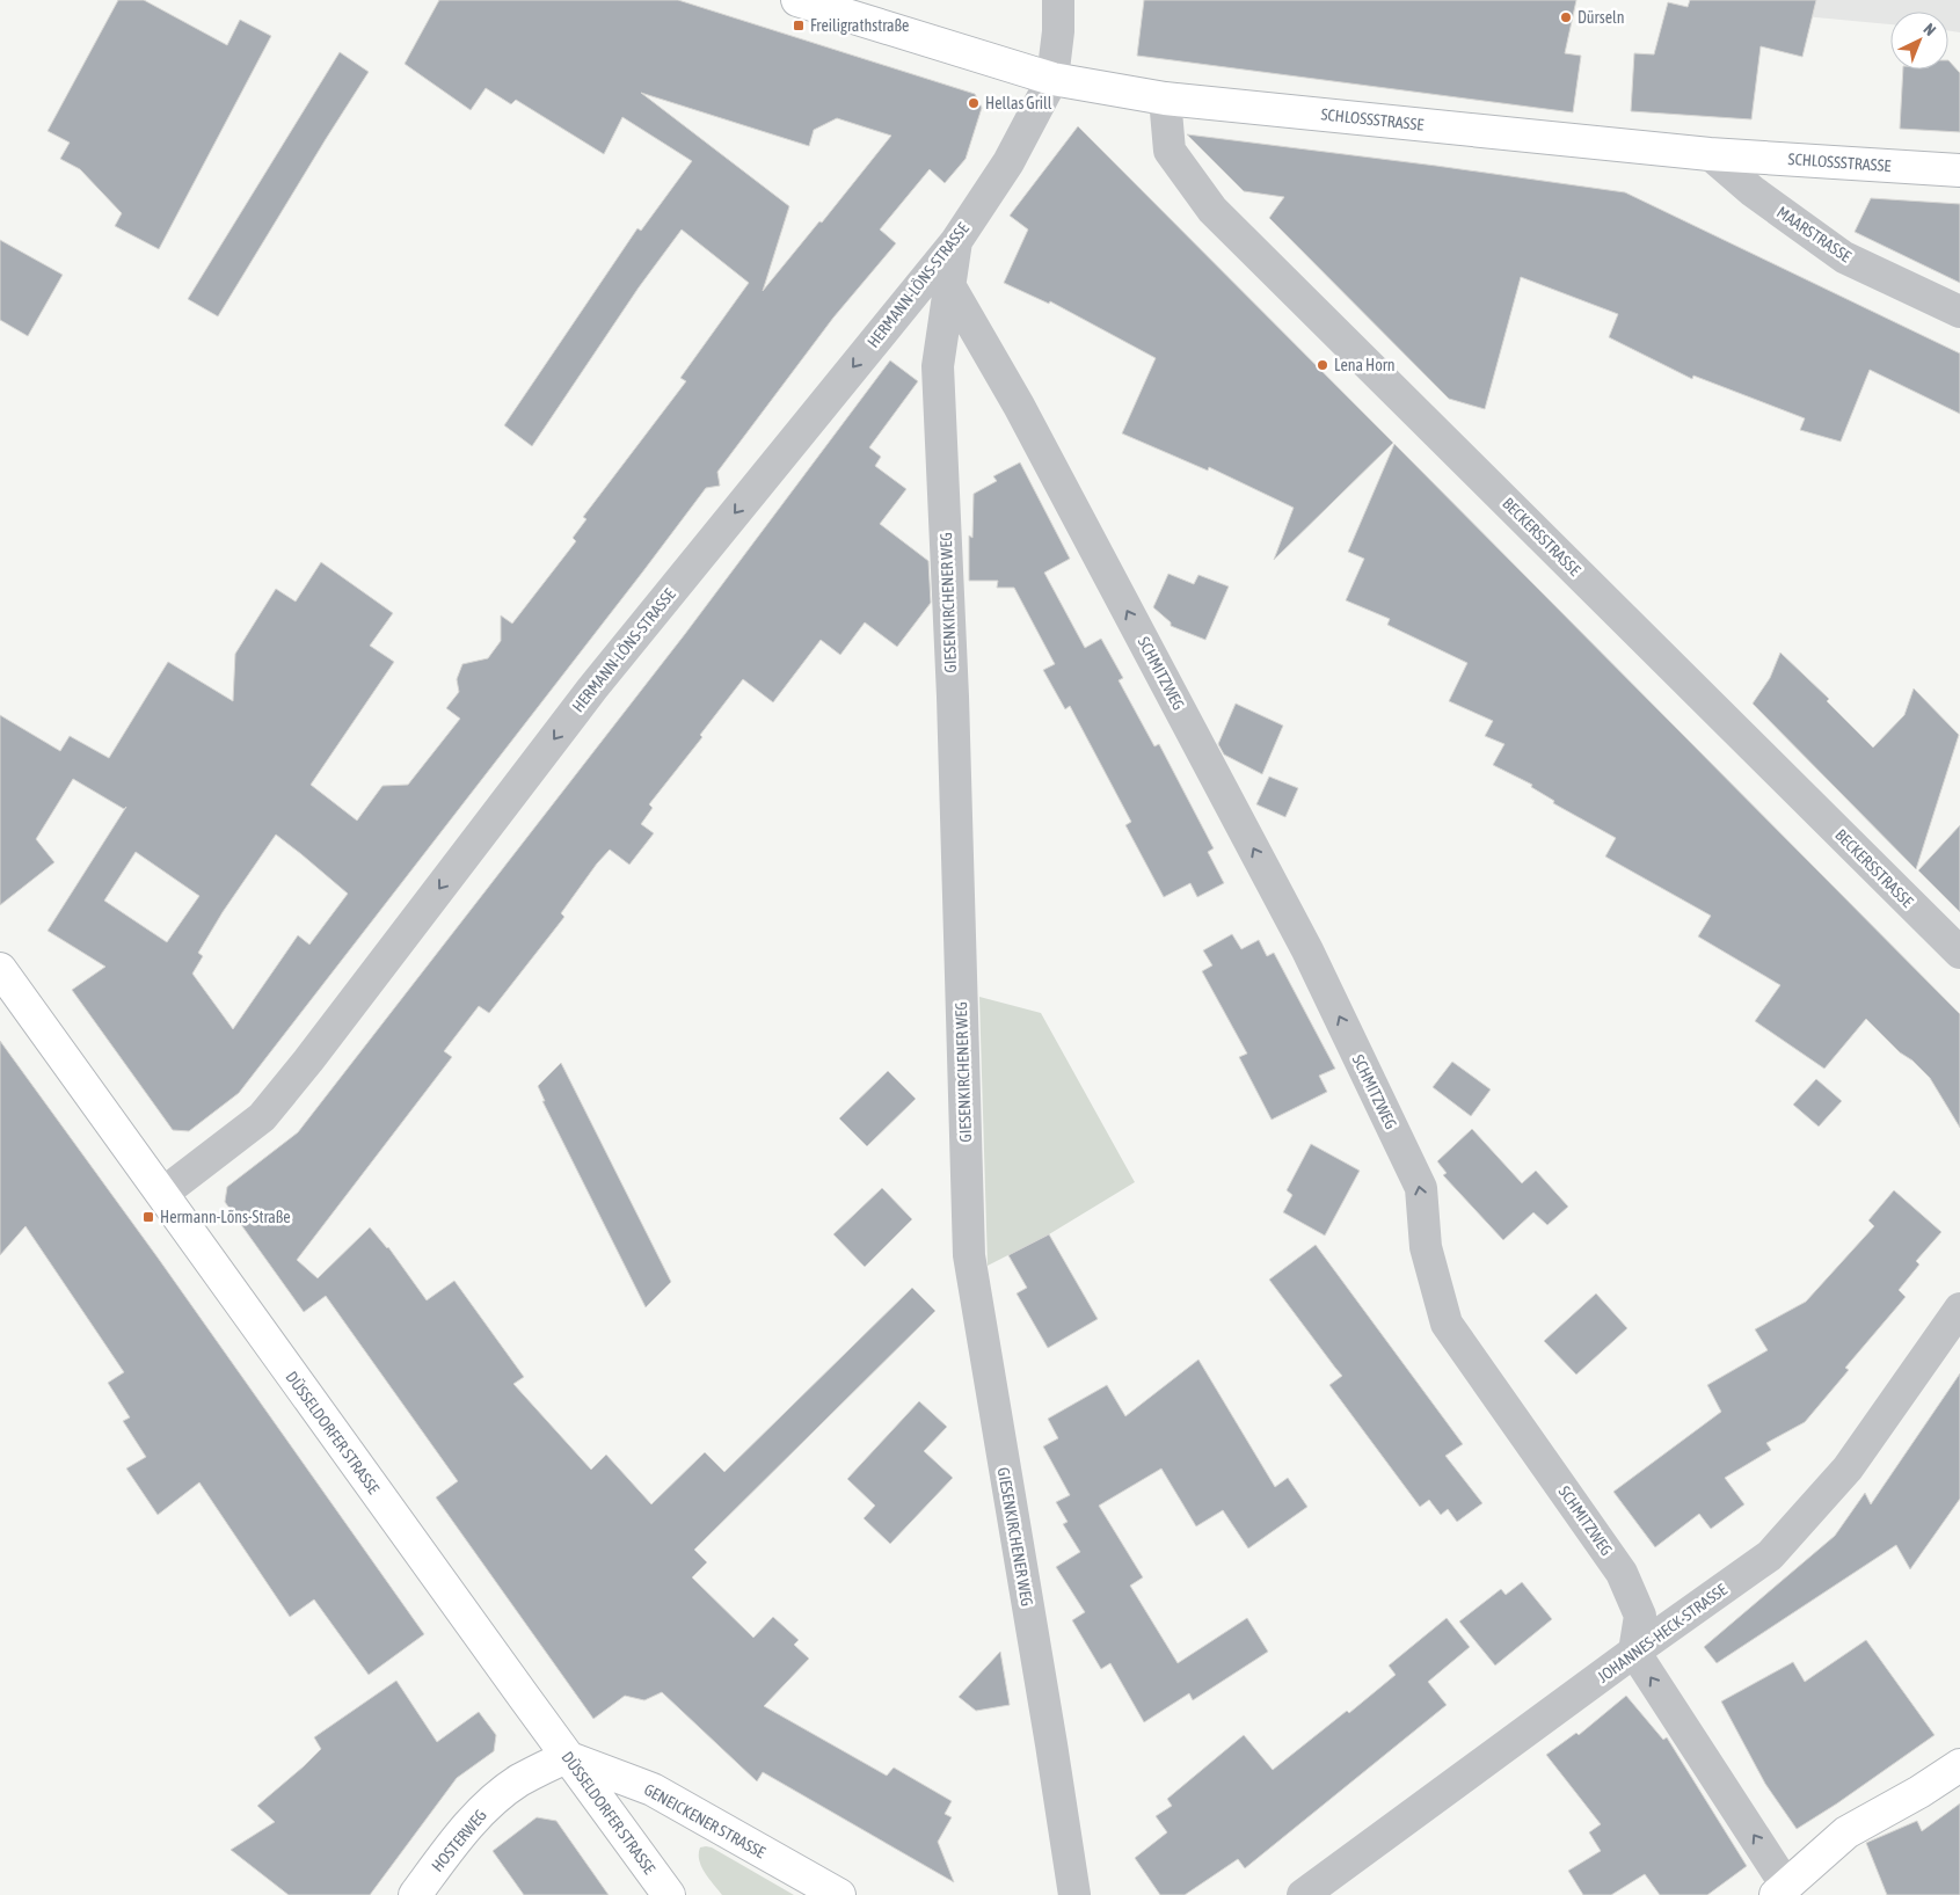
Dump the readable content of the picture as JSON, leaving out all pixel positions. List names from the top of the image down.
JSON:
{
  "streets": {
    "street": [
      "SCHLOSSSTRASSE",
      "MAARSTRASSE",
      "HERMANN-LÖNS-STRASSE",
      "BECKERSSTRASSE",
      "GIESENKIRCHENER WEG",
      "SCHMITZWEG",
      "DÜSSELDORFER STRASSE",
      "JOHANNES-HECK-STRASSE",
      "GENEICKENER STRASSE",
      "HOSTERWEG"
    ]
  },
  "crossings": [
    ["SCHLOSSSTRASSE", "MAARSTRASSE"],
    ["SCHLOSSSTRASSE", "HERMANN-LÖNS-STRASSE"],
    ["SCHLOSSSTRASSE", "BECKERSSTRASSE"],
    ["HERMANN-LÖNS-STRASSE", "GIESENKIRCHENER WEG"],
    ["HERMANN-LÖNS-STRASSE", "DÜSSELDORFER STRASSE"],
    ["GIESENKIRCHENER WEG", "SCHMITZWEG"],
    ["SCHMITZWEG", "JOHANNES-HECK-STRASSE"],
    ["DÜSSELDORFER STRASSE", "GENEICKENER STRASSE"],
    ["DÜSSELDORFER STRASSE", "HOSTERWEG"],
    ["GENEICKENER STRASSE", "HOSTERWEG"]
  ],
  "one_way": ["HERMANN-LÖNS-STRASSE", "SCHMITZWEG"],
  "places": {
    "other": ["Dürseln", "Hellas Grill", "Lena Horn"],
    "transit": ["Freiligrathstraße", "Hermann-Löns-Straße"]
  },
  "north": "top right"
}
